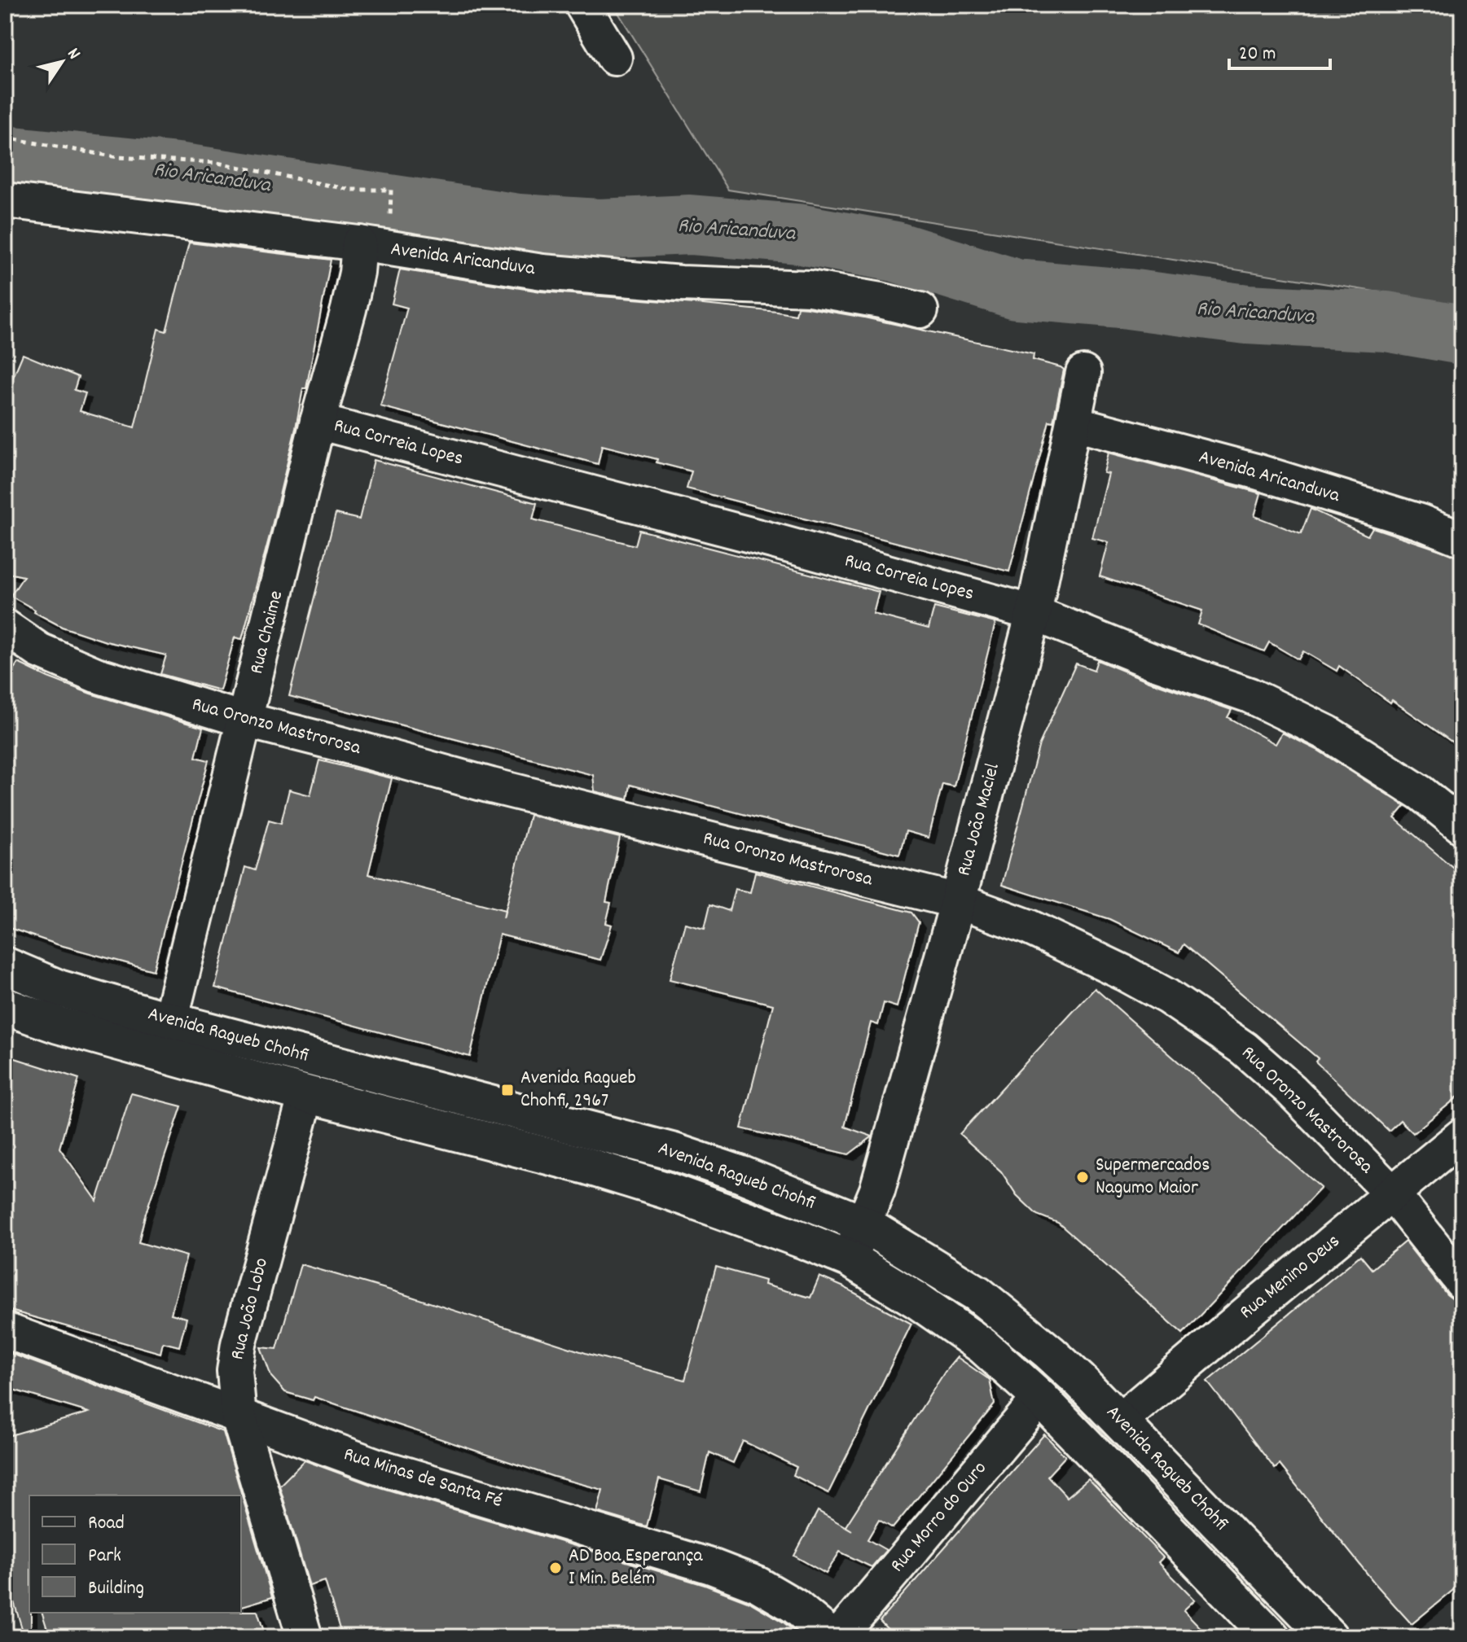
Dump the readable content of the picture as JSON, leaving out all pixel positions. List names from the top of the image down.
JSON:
{
  "streets": {
    "main road": ["Avenida Ragueb Chohfi"],
    "street": [
      "Avenida Aricanduva",
      "Rua Correia Lopes",
      "Rua Chaime",
      "Rua Oronzo Mastrorosa",
      "Rua João Maciel",
      "Rua Menino Deus",
      "Rua João Lobo",
      "Rua Minas de Santa Fé",
      "Rua Morro do Ouro"
    ]
  },
  "crossings": [
    ["Avenida Aricanduva", "Rua Chaime"],
    ["Avenida Aricanduva", "Rua João Maciel"],
    ["Rua Correia Lopes", "Rua Chaime"],
    ["Rua Correia Lopes", "Rua João Maciel"],
    ["Rua Chaime", "Rua Oronzo Mastrorosa"],
    ["Rua Chaime", "Avenida Ragueb Chohfi"],
    ["Rua Oronzo Mastrorosa", "Rua João Maciel"],
    ["Rua Oronzo Mastrorosa", "Rua Menino Deus"],
    ["Rua João Maciel", "Avenida Ragueb Chohfi"],
    ["Avenida Ragueb Chohfi", "Rua Menino Deus"],
    ["Avenida Ragueb Chohfi", "Rua João Lobo"],
    ["Avenida Ragueb Chohfi", "Rua Morro do Ouro"],
    ["Rua João Lobo", "Rua Minas de Santa Fé"]
  ],
  "water": ["Rio Aricanduva"],
  "places": {
    "transit": ["Avenida Ragueb Chohfi, 2967"],
    "other": ["Supermercados Nagumo Maior", "AD Boa Esperança I Min. Belém"]
  },
  "legend": ["Road", "Park", "Building"],
  "scale_bar": "20 m",
  "north": "top right"
}
